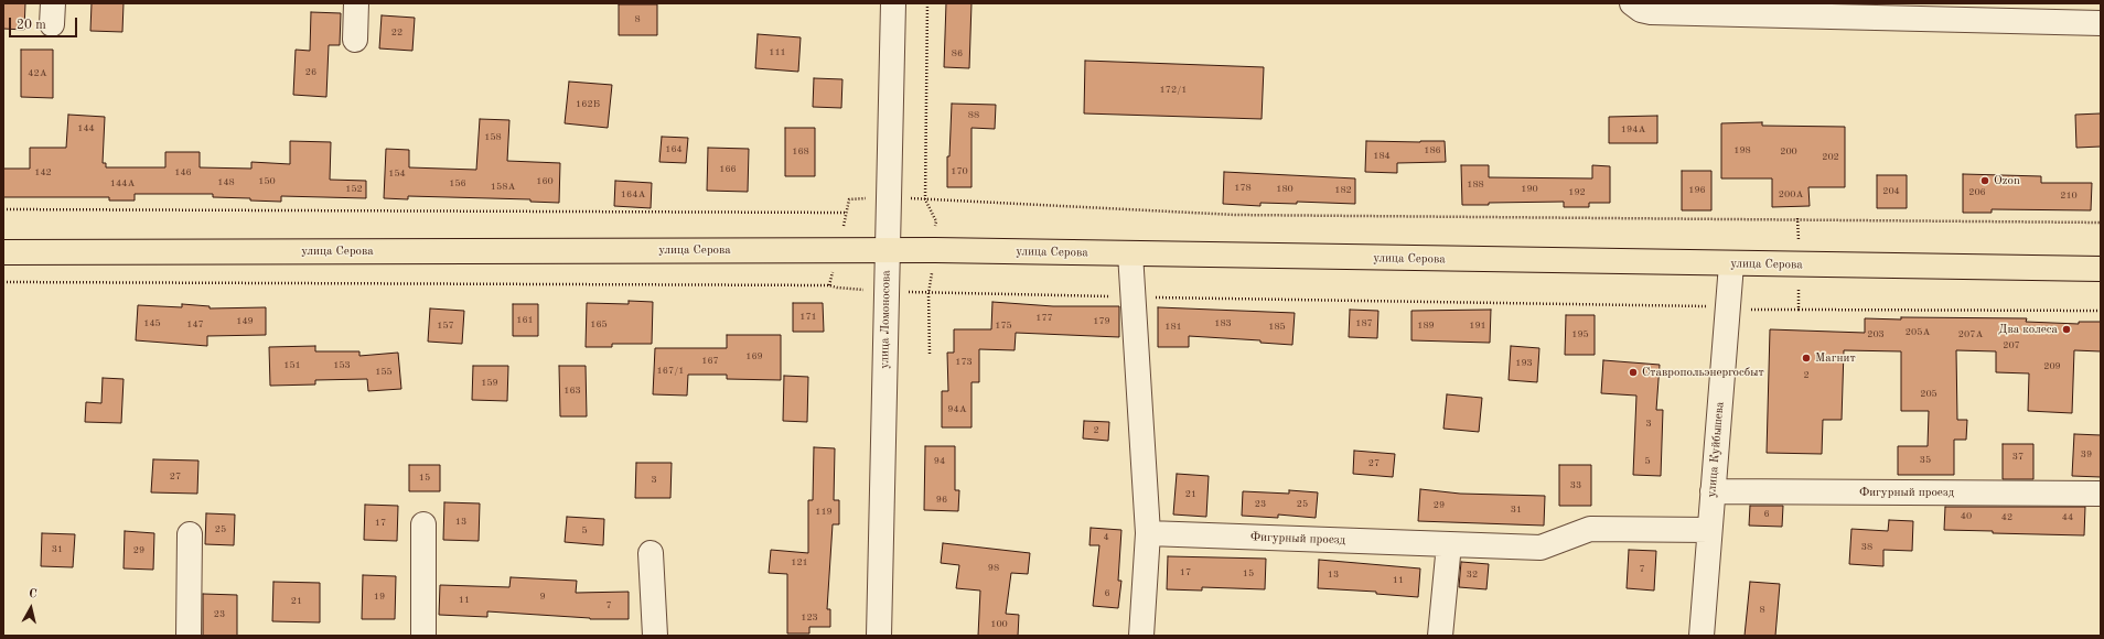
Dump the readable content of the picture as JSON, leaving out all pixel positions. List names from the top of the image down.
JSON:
{
  "streets": {
    "main road": ["улица Серова"],
    "street": ["улица Ломоносова", "улица Куйбышева", "Фигурный проезд"]
  },
  "crossings": [
    ["улица Серова", "улица Ломоносова"],
    ["улица Серова", "улица Куйбышева"],
    ["улица Куйбышева", "Фигурный проезд"]
  ],
  "places": [
    "Ozon",
    "Два колеса",
    "Магнит",
    "Ставропольэнергосбыт"
  ],
  "house_numbers": [
    "8",
    "22",
    "111",
    "86",
    "26",
    "42А",
    "172/1",
    "162Б",
    "88",
    "144",
    "194А",
    "158",
    "164",
    "186",
    "198",
    "168",
    "200",
    "184",
    "202",
    "166",
    "170",
    "142",
    "146",
    "154",
    "150",
    "160",
    "148",
    "144А",
    "156",
    "188",
    "158А",
    "178",
    "152",
    "180",
    "190",
    "182",
    "196",
    "204",
    "192",
    "206",
    "164А",
    "200А",
    "210",
    "171",
    "177",
    "161",
    "149",
    "179",
    "145",
    "183",
    "187",
    "147",
    "165",
    "157",
    "175",
    "189",
    "191",
    "181",
    "185",
    "205А",
    "195",
    "203",
    "207А",
    "207",
    "169",
    "167",
    "173",
    "193",
    "151",
    "153",
    "209",
    "167/1",
    "155",
    "2",
    "159",
    "163",
    "205",
    "94А",
    "3",
    "2",
    "39",
    "37",
    "35",
    "94",
    "5",
    "27",
    "27",
    "15",
    "3",
    "33",
    "21",
    "96",
    "23",
    "25",
    "29",
    "31",
    "119",
    "6",
    "40",
    "42",
    "44",
    "13",
    "17",
    "25",
    "5",
    "4",
    "38",
    "31",
    "29",
    "121",
    "98",
    "7",
    "17",
    "15",
    "13",
    "32",
    "11",
    "6",
    "19",
    "9",
    "11",
    "21",
    "7",
    "8",
    "23",
    "123",
    "100"
  ],
  "scale_bar": "20 m",
  "north": "top"
}
